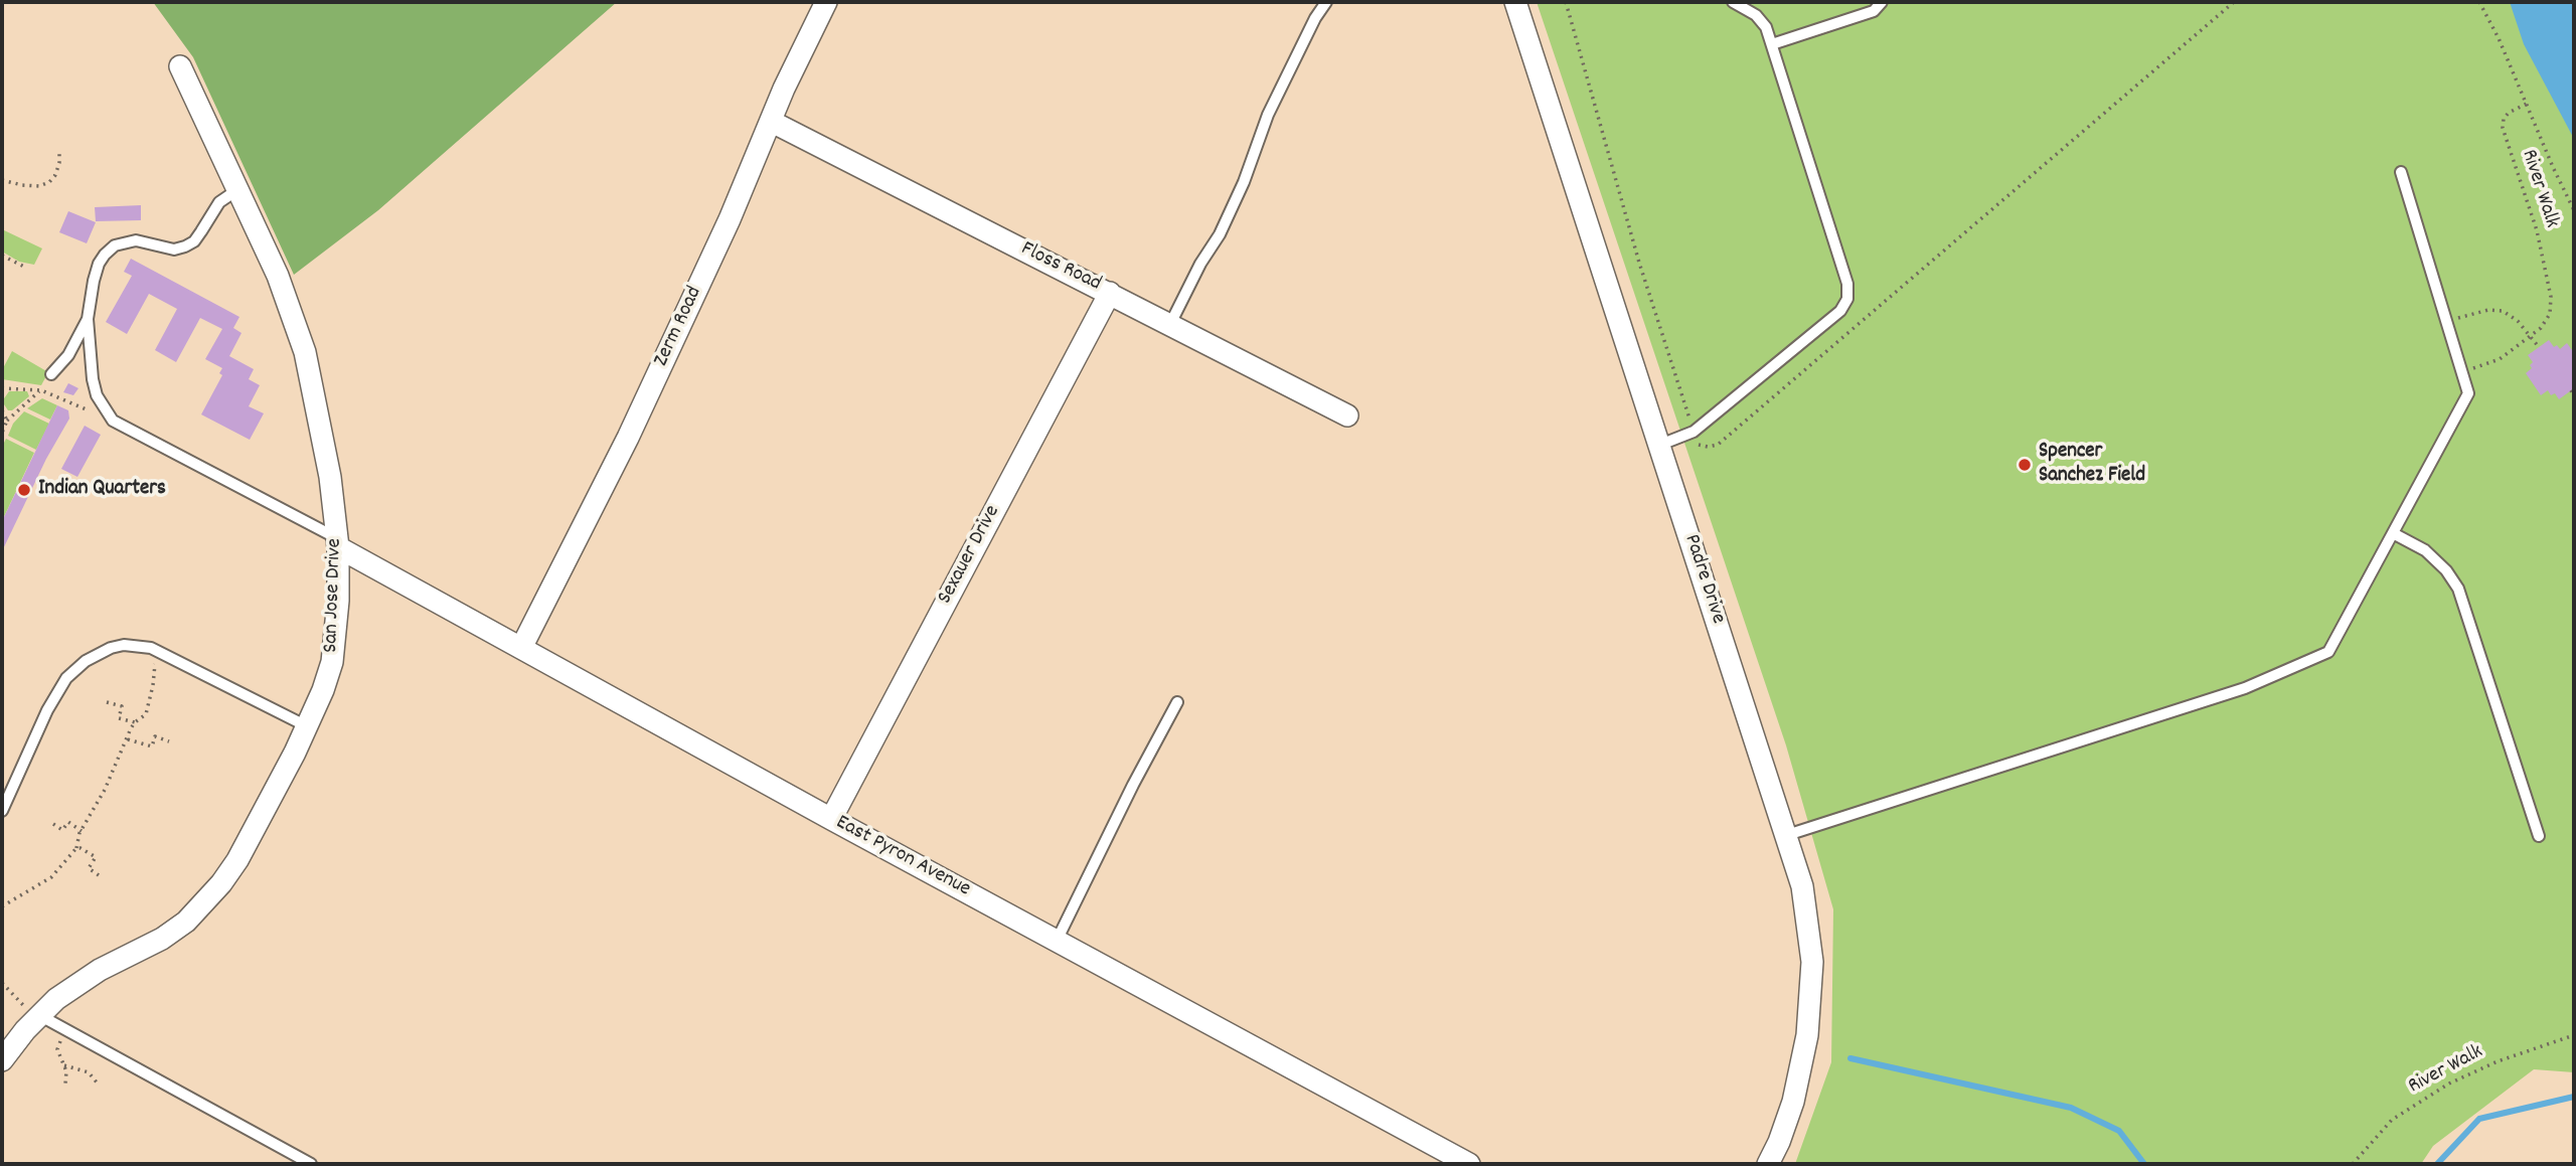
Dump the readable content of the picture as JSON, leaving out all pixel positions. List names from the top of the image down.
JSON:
{
  "streets": {
    "street": [
      "Floss Road",
      "Zerm Road",
      "Sexauer Drive",
      "Padre Drive",
      "San Jose Drive",
      "East Pyron Avenue"
    ],
    "path": ["River Walk"]
  },
  "crossings": [
    ["Floss Road", "Zerm Road"],
    ["Floss Road", "Sexauer Drive"],
    ["Zerm Road", "East Pyron Avenue"],
    ["Sexauer Drive", "East Pyron Avenue"],
    ["San Jose Drive", "East Pyron Avenue"]
  ],
  "places": ["Spencer Sanchez Field", "Indian Quarters"]
}
